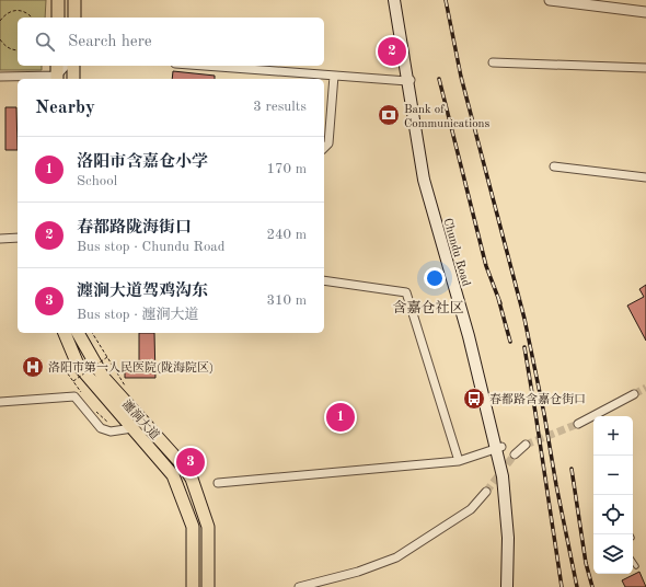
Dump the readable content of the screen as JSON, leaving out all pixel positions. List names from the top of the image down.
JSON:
{
  "streets": {
    "main road": ["Chundu Road", "瀍涧大道"]
  },
  "districts": ["含嘉仓社区"],
  "places": {
    "bank": ["Bank of Communications"],
    "hospital": ["洛阳市第一人民医院(陇海院区)"],
    "bus stop": ["春都路含嘉仓街口"]
  },
  "page": {
    "search": "Search here",
    "pins": ["2", "1", "3"],
    "heading": ["Nearby", "3 results"],
    "list": [
      {
        "mark": "1",
        "name": "洛阳市含嘉仓小学",
        "note": "School",
        "value": "170 m"
      },
      {
        "mark": "2",
        "name": "春都路陇海街口",
        "note": "Bus stop · Chundu Road",
        "value": "240 m"
      },
      {
        "mark": "3",
        "name": "瀍涧大道驾鸡沟东",
        "note": "Bus stop · 瀍涧大道",
        "value": "310 m"
      }
    ],
    "map_buttons": ["+", "−"]
  }
}
